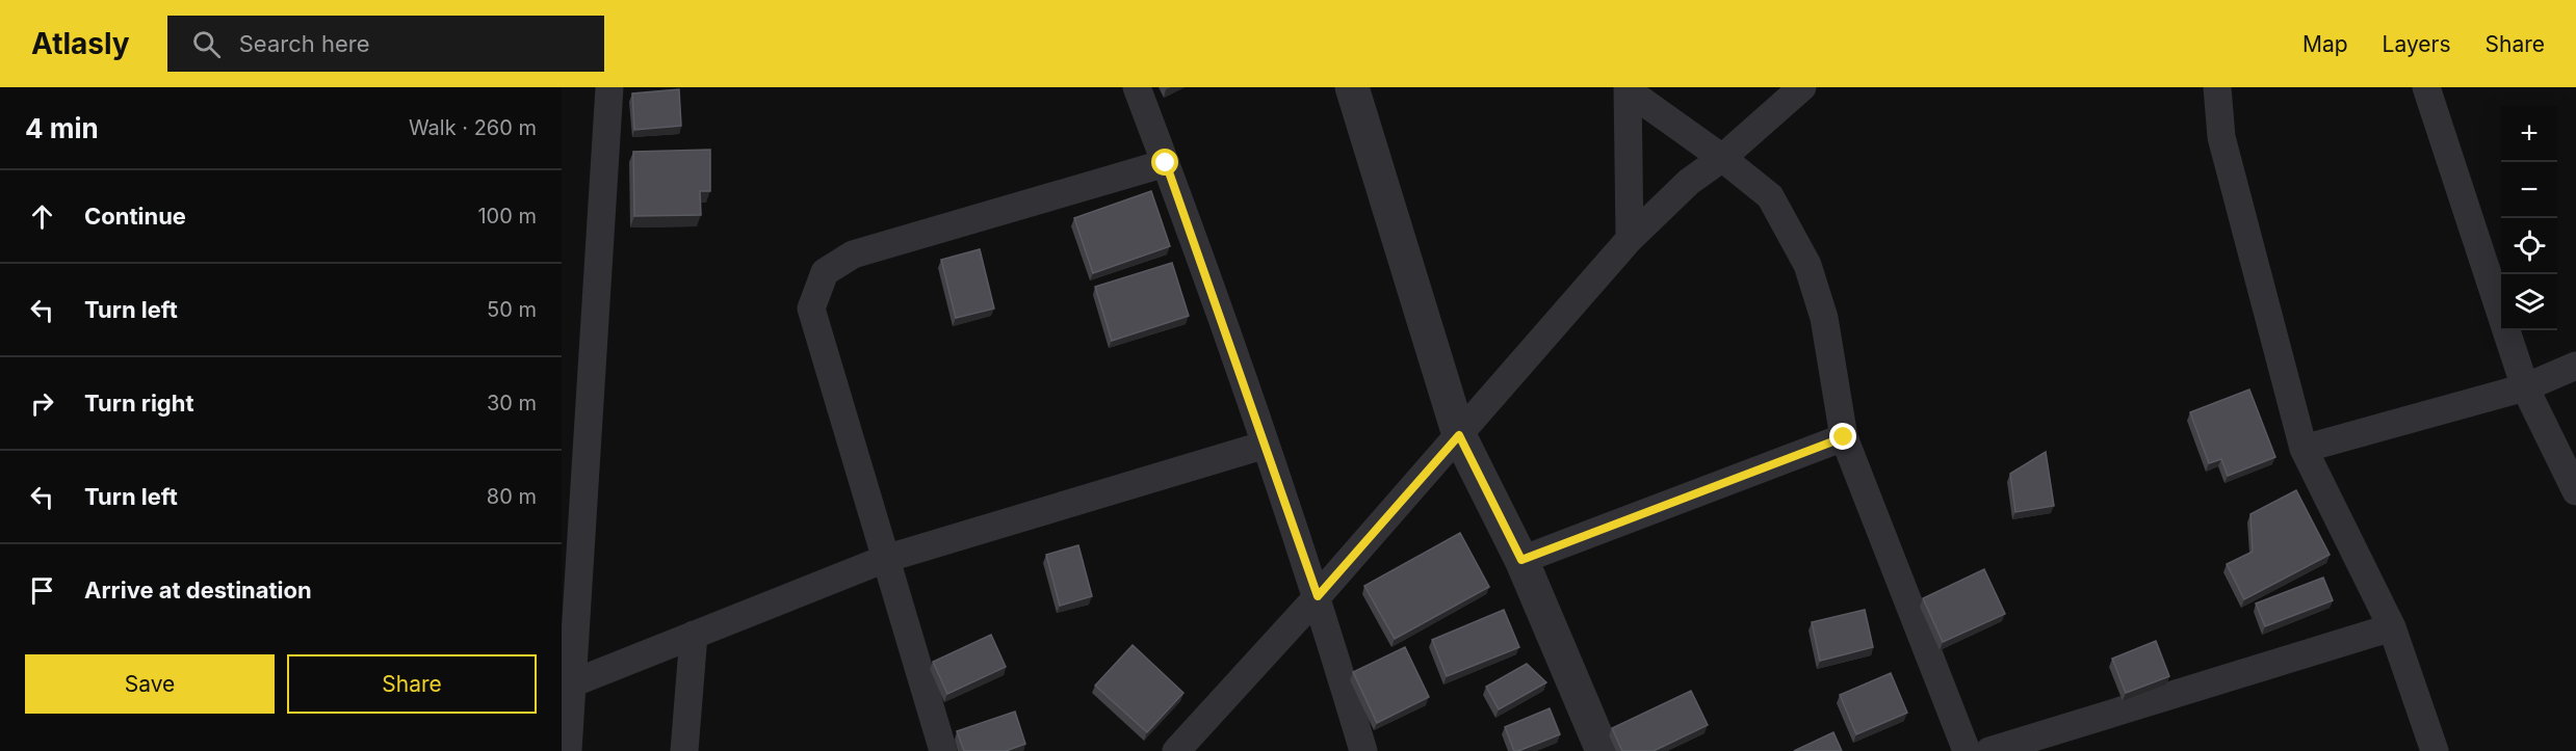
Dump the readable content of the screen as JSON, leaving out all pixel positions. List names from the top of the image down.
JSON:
{
  "page": {
    "header": "Atlasly",
    "search": "Search here",
    "nav": ["Map", "Layers", "Share"],
    "heading": ["4 min", "Walk · 260 m"],
    "map_buttons": ["+", "−"],
    "list": [
      ["Continue", "100 m"],
      ["Turn left", "50 m"],
      ["Turn right", "30 m"],
      ["Turn left", "80 m"],
      "Arrive at destination"
    ],
    "buttons": ["Save", "Share"]
  }
}
